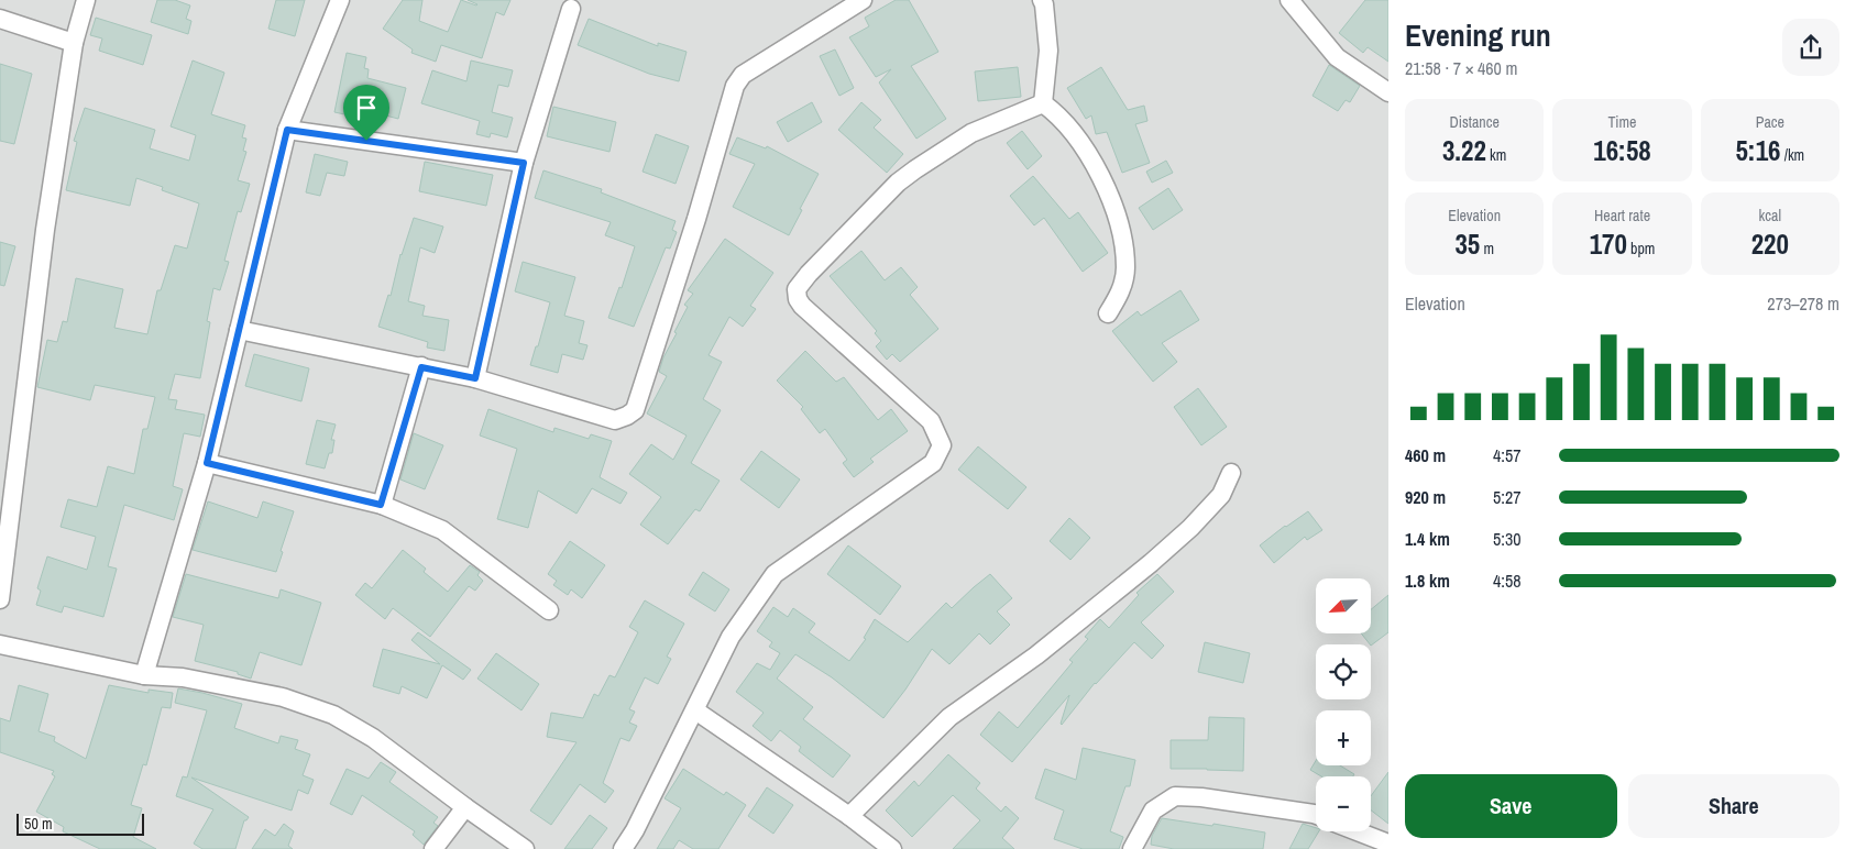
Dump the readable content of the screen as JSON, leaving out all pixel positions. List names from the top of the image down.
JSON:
{
  "scale_bar": "50 m",
  "north": "bottom left",
  "page": {
    "heading": ["Evening run", "21:58 · 7 × 460 m"],
    "stats": [
      ["Distance", "3.22 km"],
      ["Time", "16:58"],
      ["Pace", "5:16 /km"],
      ["Elevation", "35 m"],
      ["Heart rate", "170 bpm"],
      ["kcal", "220"]
    ],
    "chart": ["Elevation", "273–278 m"],
    "list": [
      {
        "name": "460 m",
        "note": "4:57"
      },
      {
        "name": "920 m",
        "note": "5:27"
      },
      {
        "name": "1.4 km",
        "note": "5:30"
      },
      {
        "name": "1.8 km",
        "note": "4:58"
      }
    ],
    "map_buttons": ["+", "−"],
    "buttons": ["Save", "Share"],
    "scale": "50 m"
  }
}
